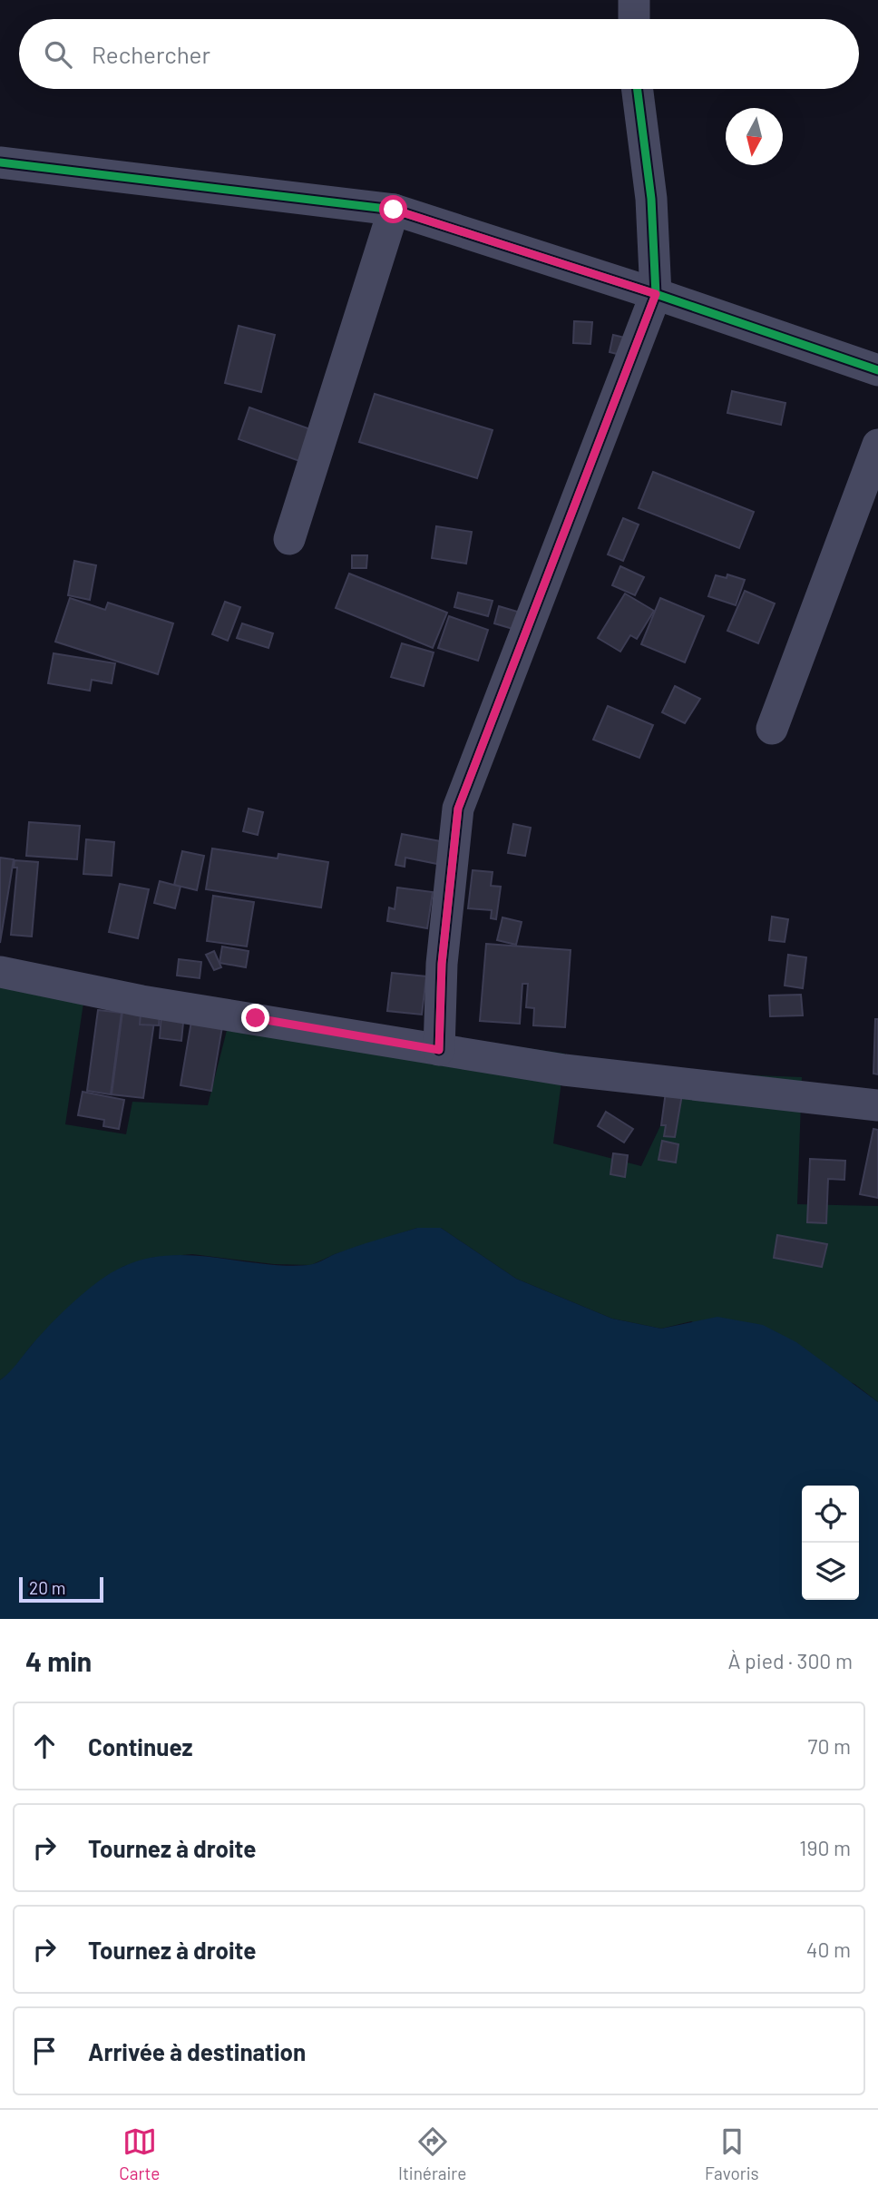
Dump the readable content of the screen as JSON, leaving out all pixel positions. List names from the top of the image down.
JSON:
{
  "scale_bar": "20 m",
  "north": "bottom",
  "page": {
    "search": "Rechercher",
    "scale": "20 m",
    "heading": ["4 min", "À pied · 300 m"],
    "list": [
      ["Continuez", "70 m"],
      ["Tournez à droite", "190 m"],
      ["Tournez à droite", "40 m"],
      "Arrivée à destination"
    ],
    "nav": ["Carte", "Itinéraire", "Favoris"]
  }
}
